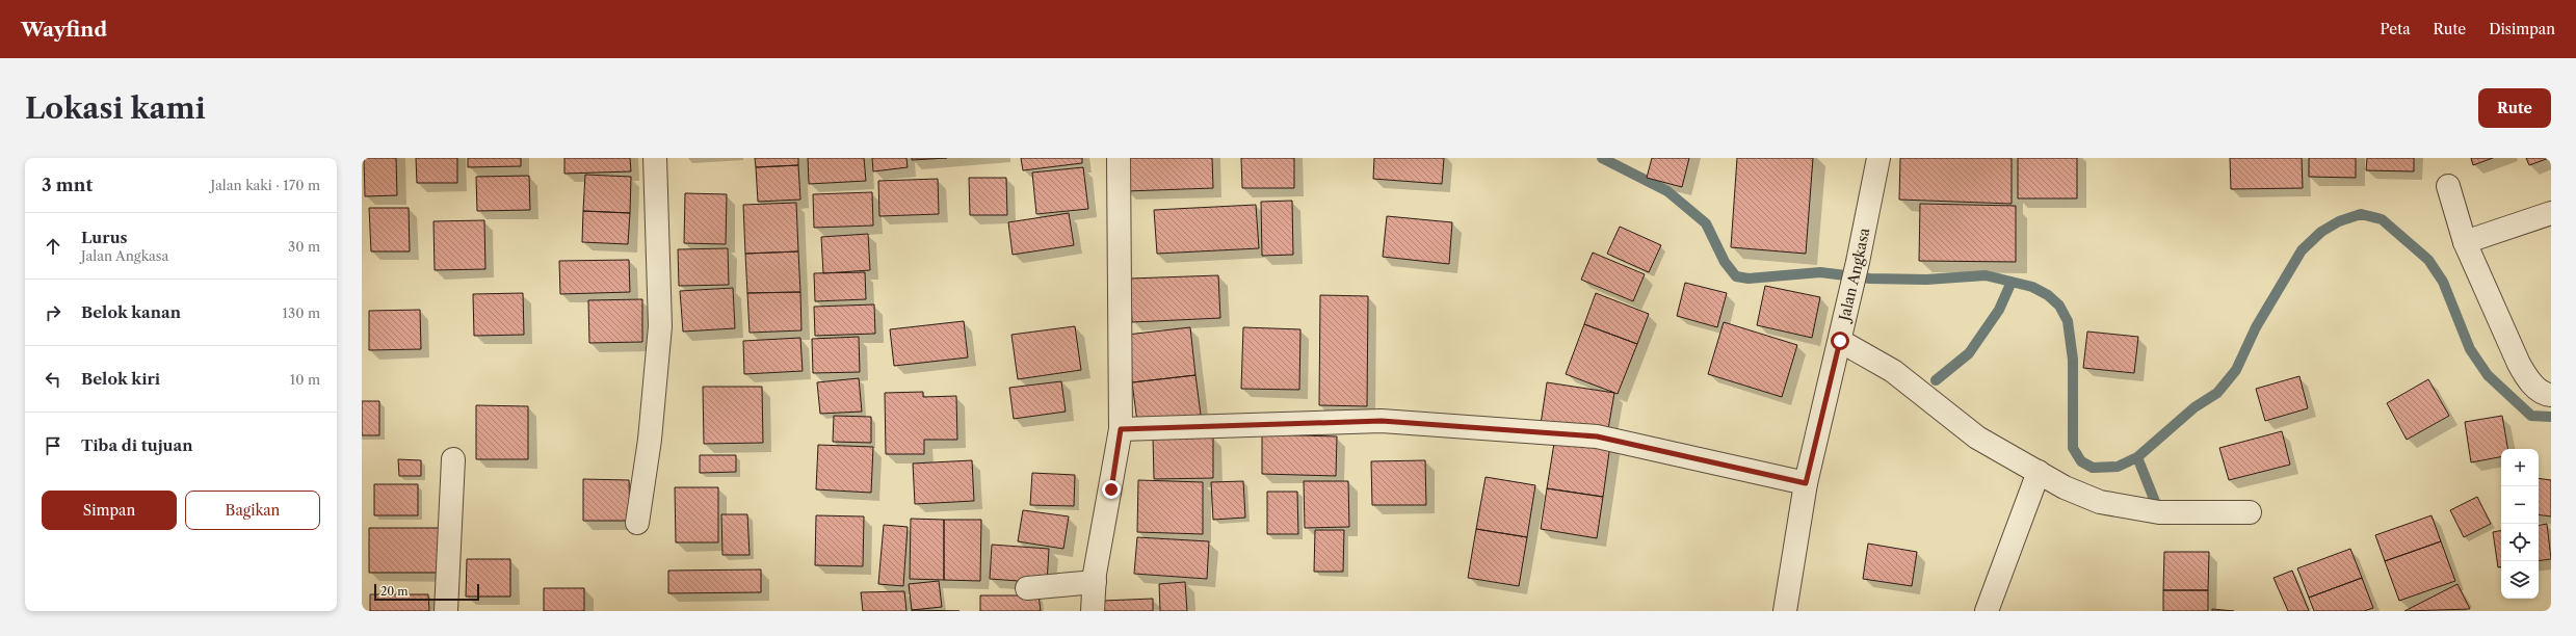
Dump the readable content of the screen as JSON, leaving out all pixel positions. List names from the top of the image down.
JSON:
{
  "streets": {
    "street": ["Jalan Angkasa"]
  },
  "scale_bar": "20 m",
  "page": {
    "header": "Wayfind",
    "nav": ["Peta", "Rute", "Disimpan"],
    "buttons": [
      "Rute",
      ["Simpan", "Bagikan"]
    ],
    "title": "Lokasi kami",
    "heading": ["3 mnt", "Jalan kaki · 170 m"],
    "list": [
      ["Lurus", "Jalan Angkasa", "30 m"],
      ["Belok kanan", "130 m"],
      ["Belok kiri", "10 m"],
      "Tiba di tujuan"
    ],
    "map_buttons": ["+", "−"],
    "scale": "20 m"
  }
}
